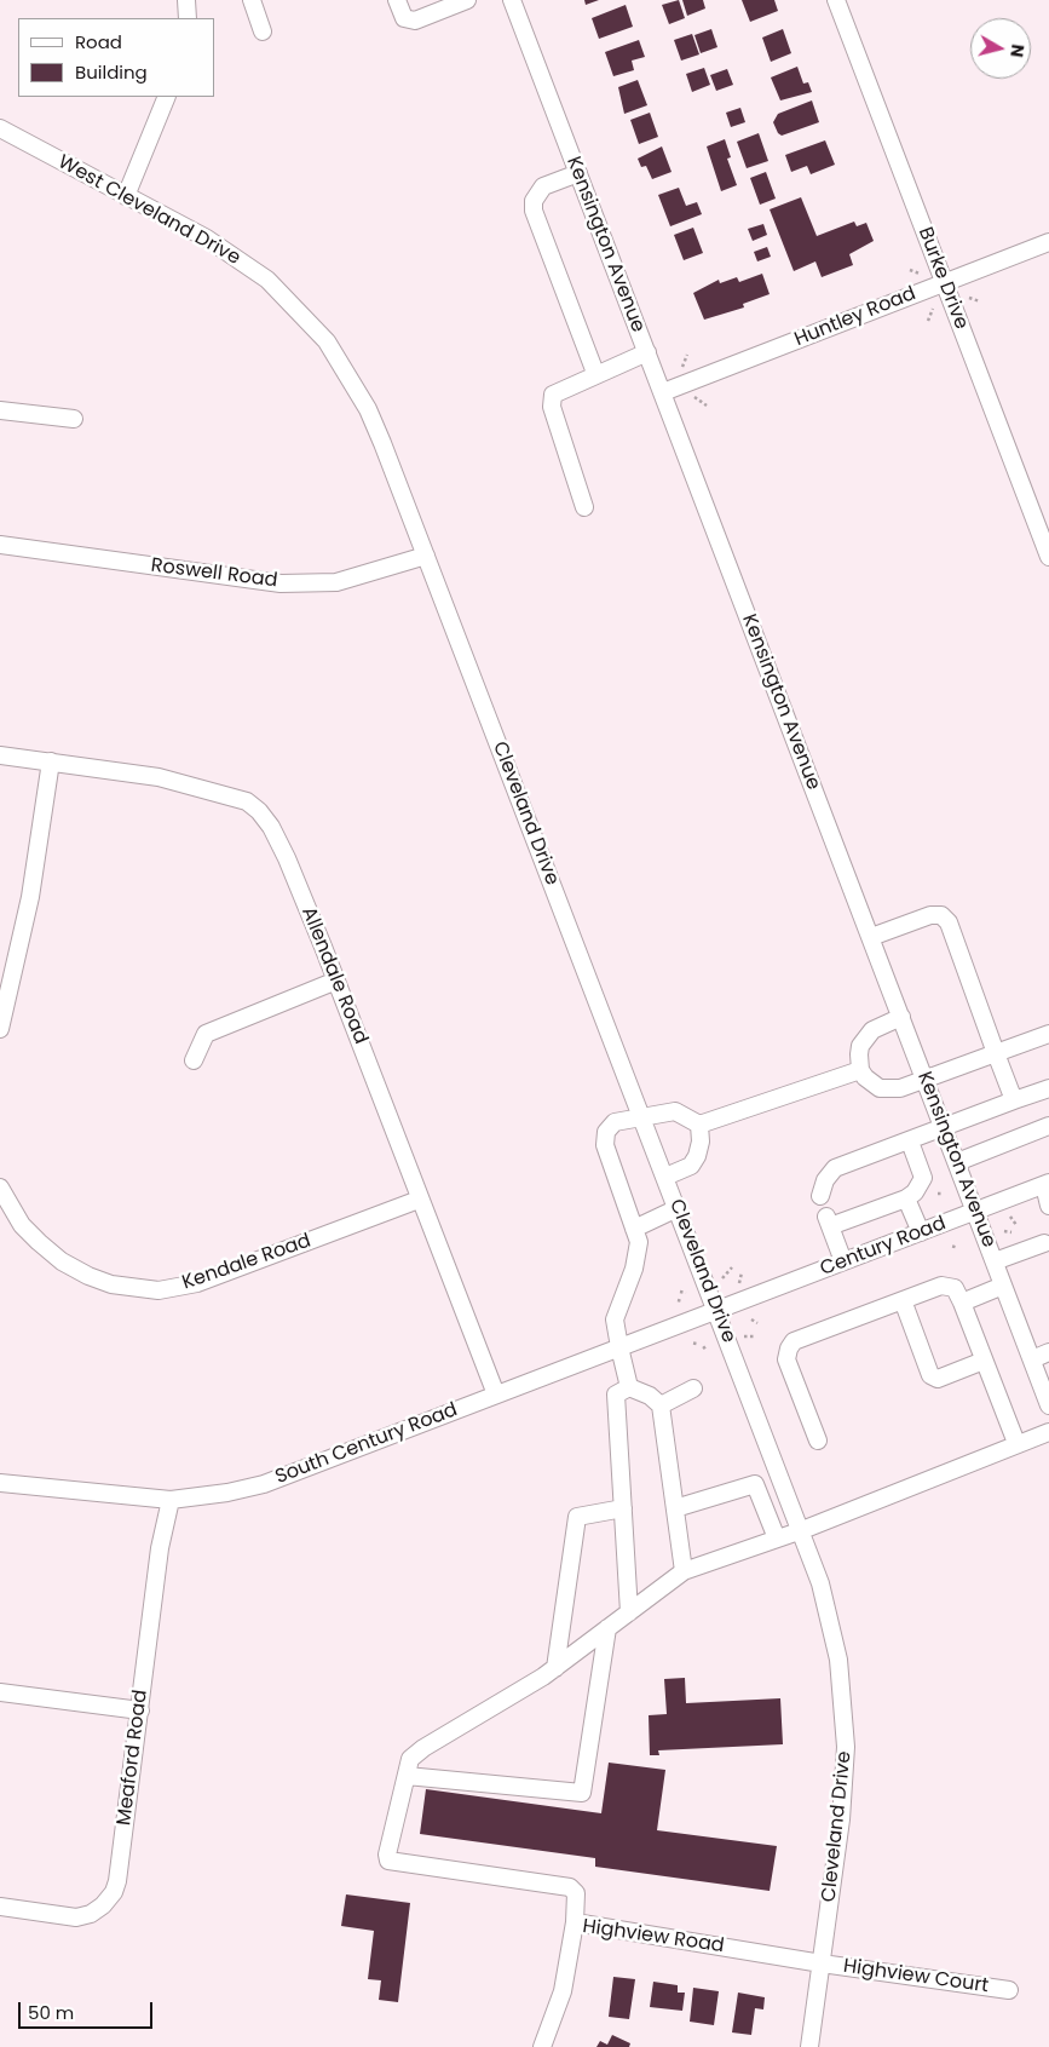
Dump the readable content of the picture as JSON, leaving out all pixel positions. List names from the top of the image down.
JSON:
{
  "streets": {
    "street": [
      "West Cleveland Drive",
      "Kensington Avenue",
      "Burke Drive",
      "Huntley Road",
      "Roswell Road",
      "Cleveland Drive",
      "Allendale Road",
      "Century Road",
      "Kendale Road",
      "South Century Road",
      "Meaford Road",
      "Highview Road",
      "Highview Court"
    ]
  },
  "crossings": [
    ["West Cleveland Drive", "Cleveland Drive"],
    ["Kensington Avenue", "Huntley Road"],
    ["Kensington Avenue", "Century Road"],
    ["Burke Drive", "Huntley Road"],
    ["Roswell Road", "Cleveland Drive"],
    ["Cleveland Drive", "Century Road"],
    ["Cleveland Drive", "South Century Road"],
    ["Cleveland Drive", "Highview Road"],
    ["Cleveland Drive", "Highview Court"],
    ["Allendale Road", "Kendale Road"],
    ["Allendale Road", "South Century Road"],
    ["Century Road", "South Century Road"],
    ["South Century Road", "Meaford Road"],
    ["Highview Road", "Highview Court"]
  ],
  "legend": ["Road", "Building"],
  "scale_bar": "50 m",
  "north": "right"
}
